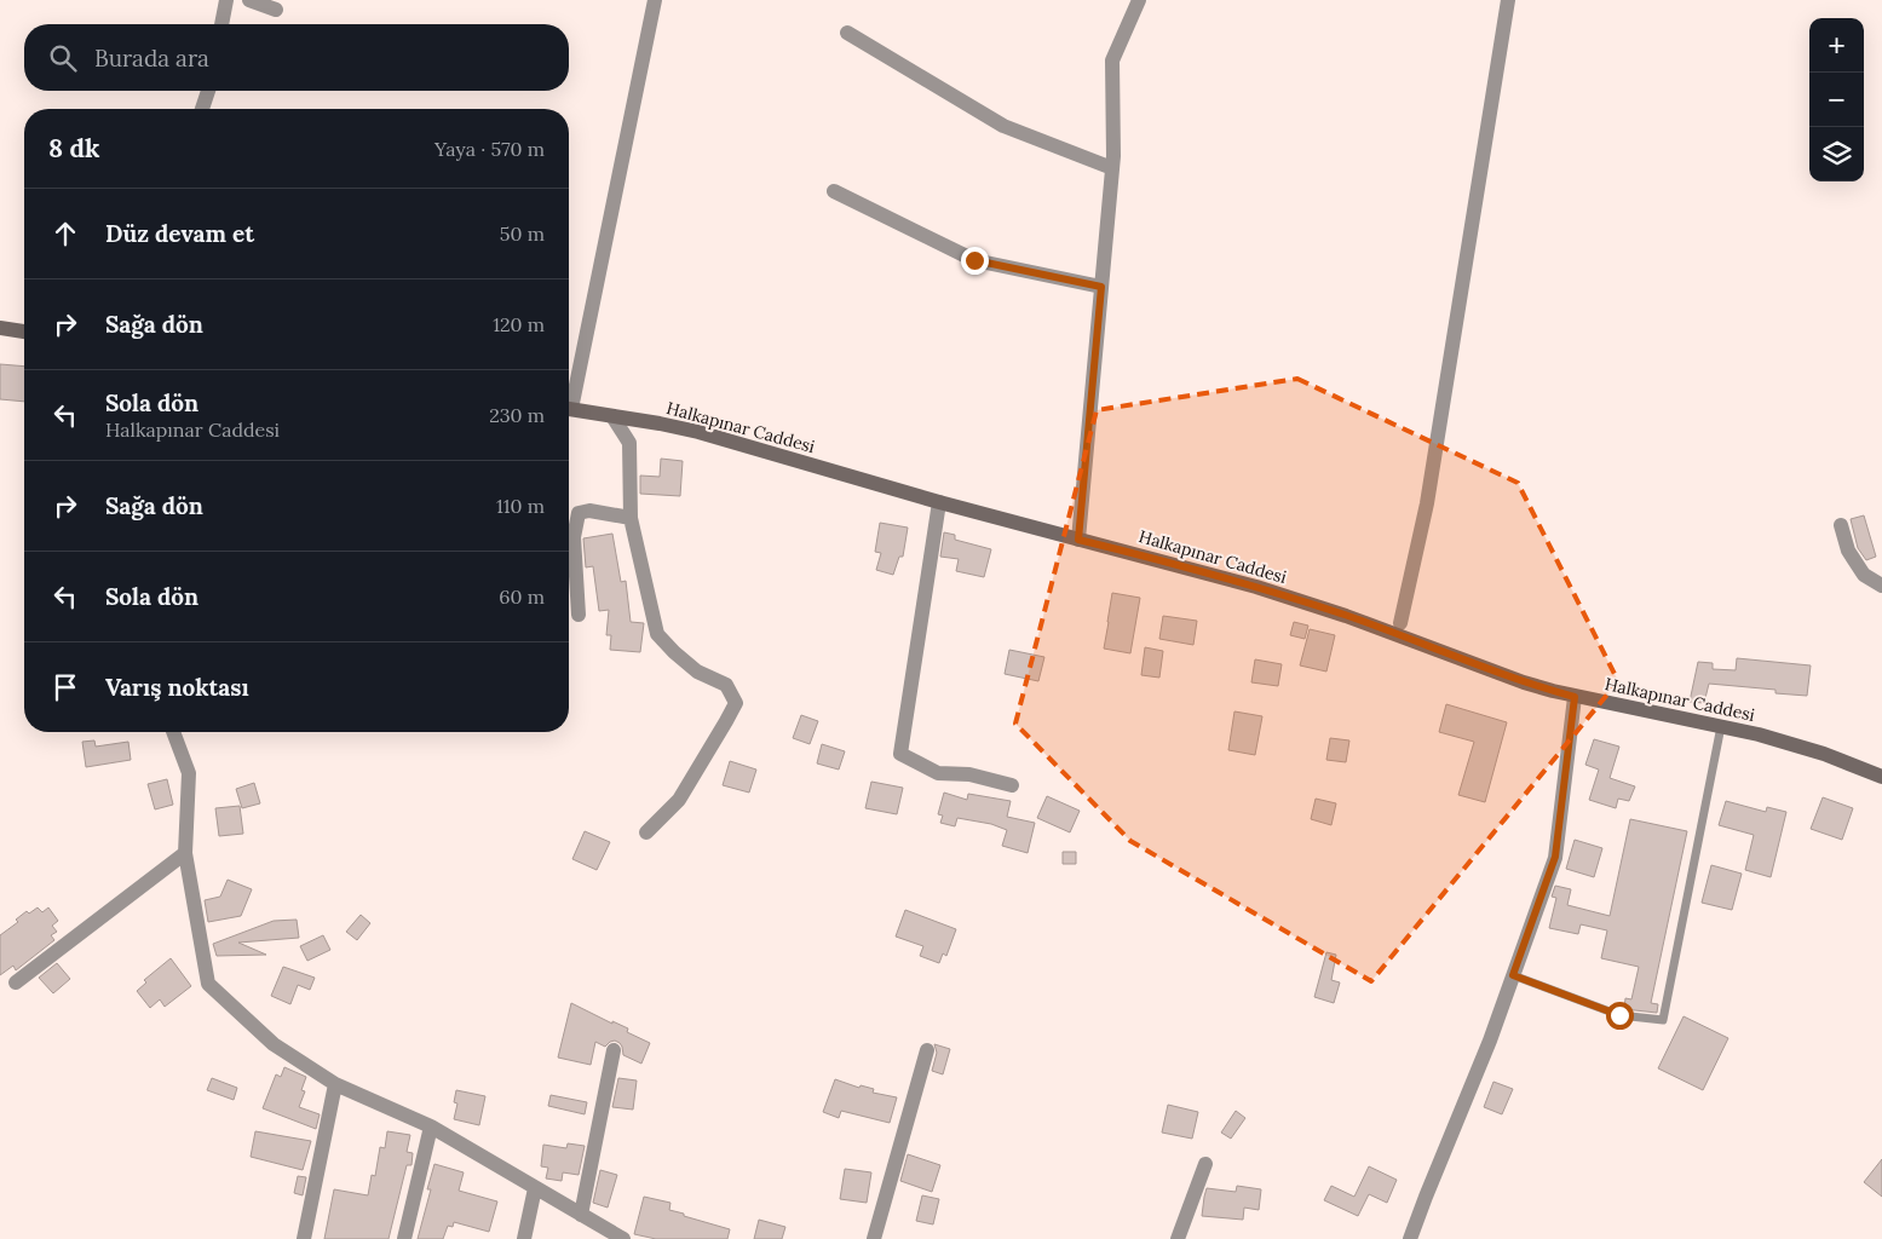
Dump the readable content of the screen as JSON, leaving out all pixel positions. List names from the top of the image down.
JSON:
{
  "streets": {
    "main road": ["Halkapınar Caddesi"]
  },
  "page": {
    "map_buttons": ["+", "−"],
    "search": "Burada ara",
    "heading": ["8 dk", "Yaya · 570 m"],
    "list": [
      ["Düz devam et", "50 m"],
      ["Sağa dön", "120 m"],
      ["Sola dön", "Halkapınar Caddesi", "230 m"],
      ["Sağa dön", "110 m"],
      ["Sola dön", "60 m"],
      "Varış noktası"
    ]
  }
}
